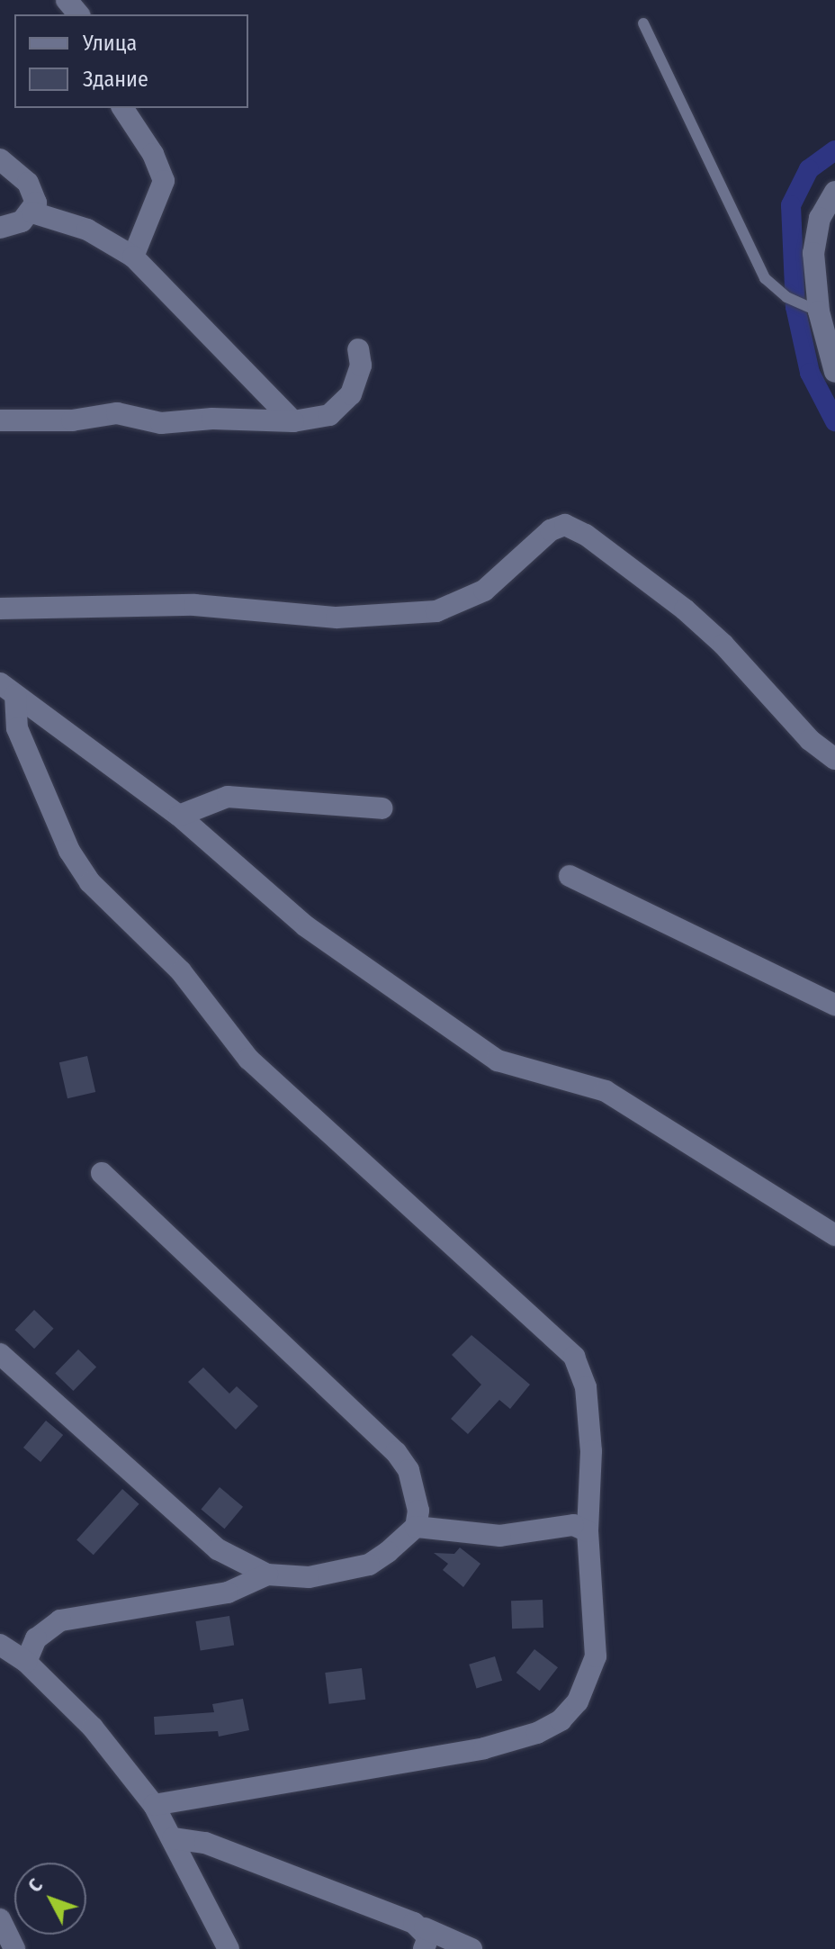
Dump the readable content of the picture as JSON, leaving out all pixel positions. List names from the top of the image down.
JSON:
{
  "legend": ["Улица", "Здание"],
  "north": "top left"
}
